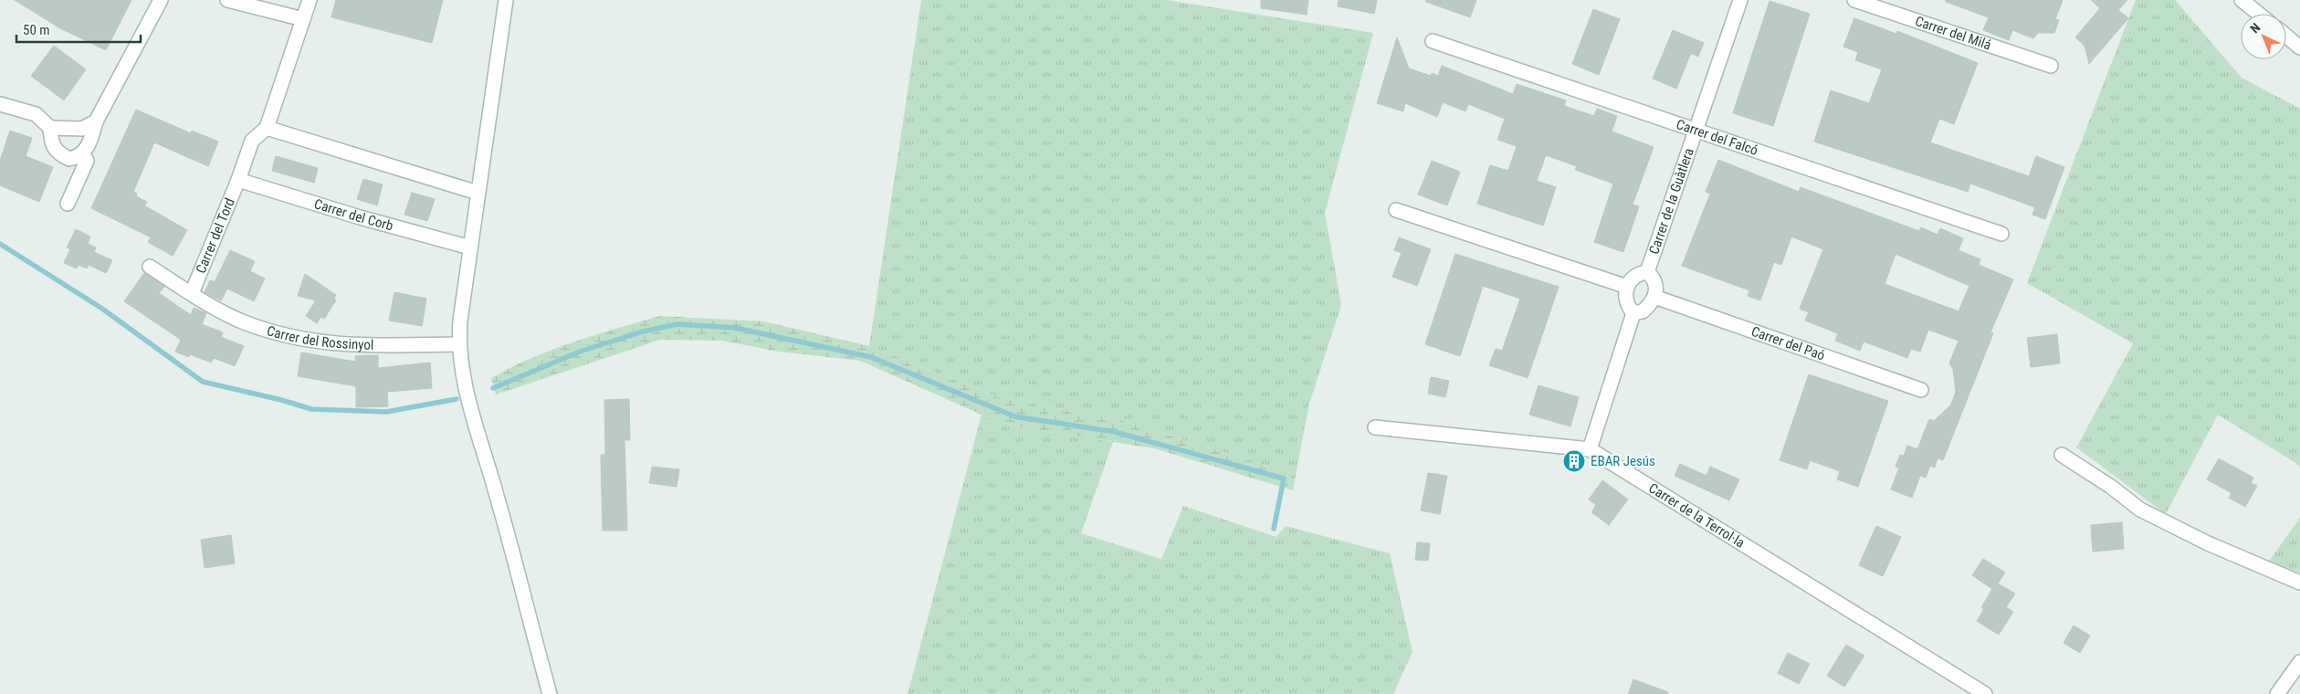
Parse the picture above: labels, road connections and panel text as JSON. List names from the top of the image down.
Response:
{
  "streets": {
    "street": [
      "Carrer del Milá",
      "Carrer del Falcó",
      "Carrer de la Guàtlera",
      "Carrer del Corb",
      "Carrer del Tord",
      "Carrer del Rossinyol",
      "Carrer del Paó",
      "Carrer de la Terrol·la"
    ]
  },
  "crossings": [
    ["Carrer del Falcó", "Carrer de la Guàtlera"],
    ["Carrer de la Guàtlera", "Carrer del Paó"],
    ["Carrer del Corb", "Carrer del Tord"],
    ["Carrer del Tord", "Carrer del Rossinyol"]
  ],
  "places": {
    "building": ["EBAR Jesús"]
  },
  "scale_bar": "50 m",
  "north": "top left"
}
